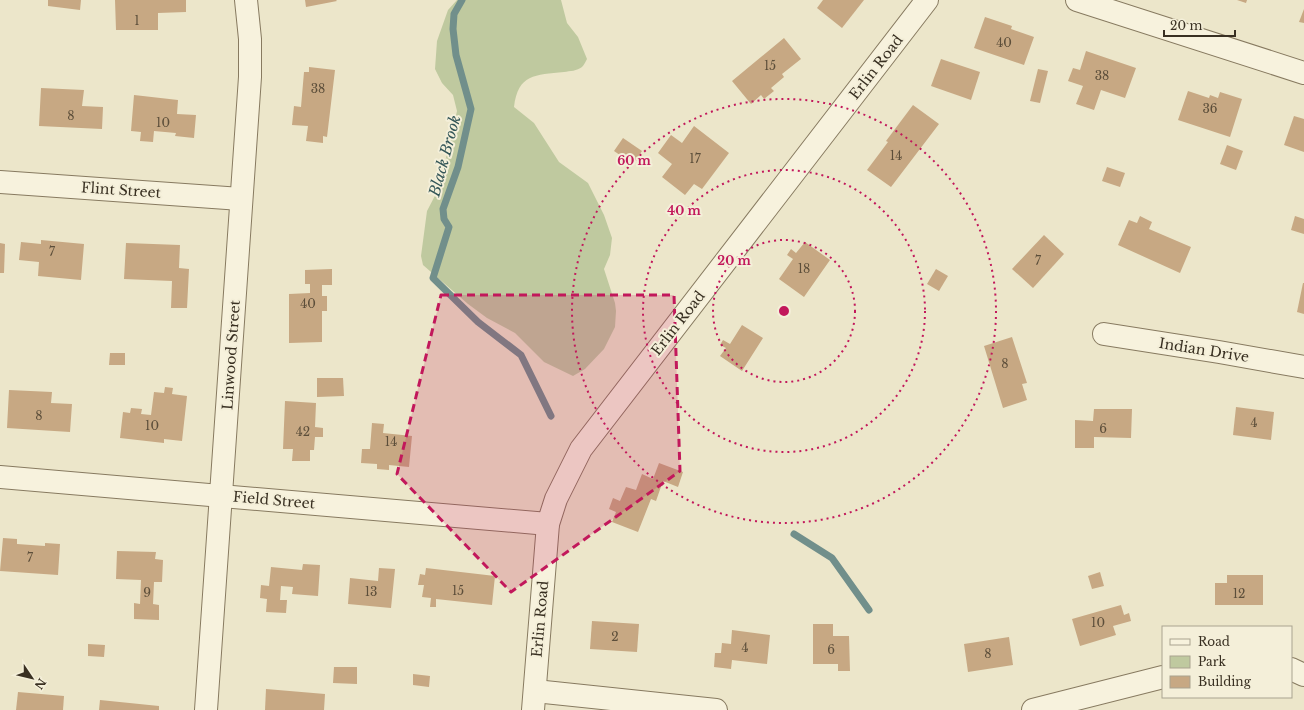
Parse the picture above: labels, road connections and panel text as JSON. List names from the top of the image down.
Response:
{
  "streets": {
    "street": [
      "Erlin Road",
      "Flint Street",
      "Indian Drive",
      "Linwood Street",
      "Field Street"
    ]
  },
  "crossings": [
    ["Erlin Road", "Field Street"],
    ["Flint Street", "Linwood Street"],
    ["Linwood Street", "Field Street"]
  ],
  "water": ["Black Brook"],
  "house_numbers": [
    "1",
    "40",
    "15",
    "38",
    "38",
    "36",
    "8",
    "10",
    "14",
    "17",
    "7",
    "7",
    "18",
    "40",
    "8",
    "8",
    "4",
    "10",
    "6",
    "42",
    "14",
    "7",
    "15",
    "13",
    "9",
    "12",
    "10",
    "2",
    "4",
    "6",
    "8"
  ],
  "legend": ["Road", "Park", "Building"],
  "scale_bar": "20 m",
  "north": "bottom right",
  "rings": ["60 m", "40 m", "20 m"]
}
